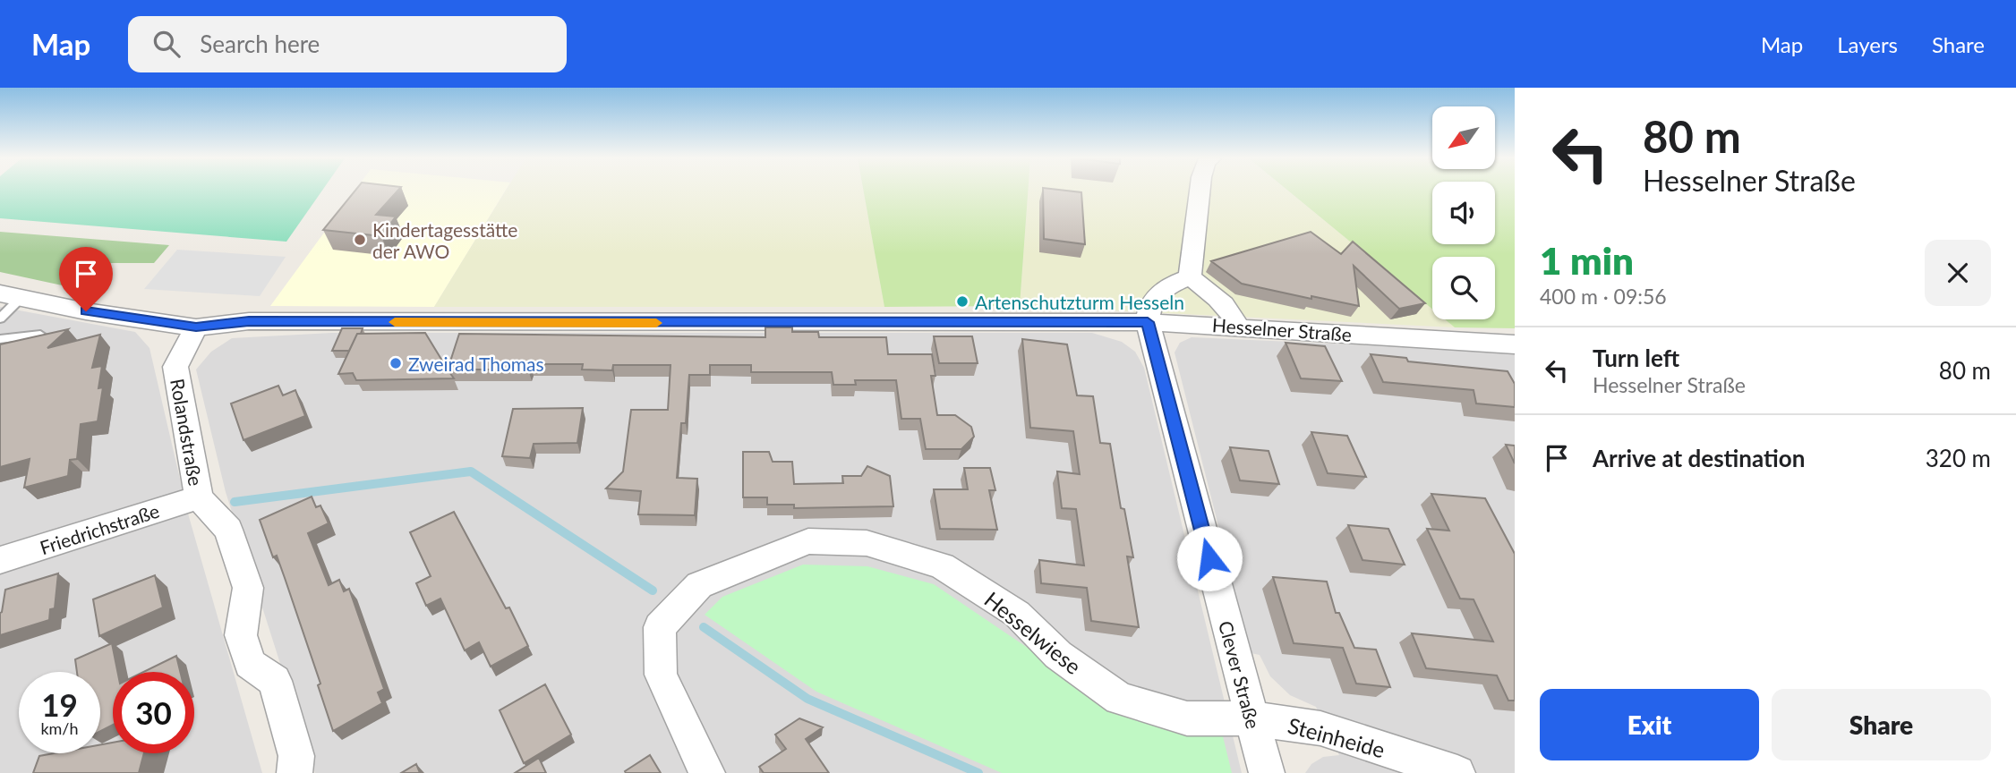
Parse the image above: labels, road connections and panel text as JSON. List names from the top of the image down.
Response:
{
  "streets": {
    "street": [
      "Hesselner Straße",
      "Rolandstraße",
      "Friedrichstraße",
      "Hesselwiese",
      "Clever Straße",
      "Steinheide"
    ]
  },
  "crossings": [
    ["Hesselner Straße", "Rolandstraße"],
    ["Hesselner Straße", "Clever Straße"],
    ["Rolandstraße", "Friedrichstraße"],
    ["Hesselwiese", "Clever Straße"],
    ["Hesselwiese", "Steinheide"],
    ["Clever Straße", "Steinheide"]
  ],
  "places": ["Kindertagesstätte der AWO", "Artenschutzturm Hesseln", "Zweirad Thomas"],
  "north": "bottom left",
  "page": {
    "header": "Map",
    "search": "Search here",
    "nav": ["Map", "Layers", "Share"],
    "turn": ["80 m", "Hesselner Straße"],
    "heading": ["1 min", "400 m · 09:56"],
    "list": [
      {
        "name": "Turn left",
        "note": "Hesselner Straße",
        "value": "80 m"
      },
      {
        "name": "Arrive at destination",
        "value": "320 m"
      }
    ],
    "speed": "19 km/h",
    "limit": "30",
    "buttons": ["Exit", "Share"]
  }
}
